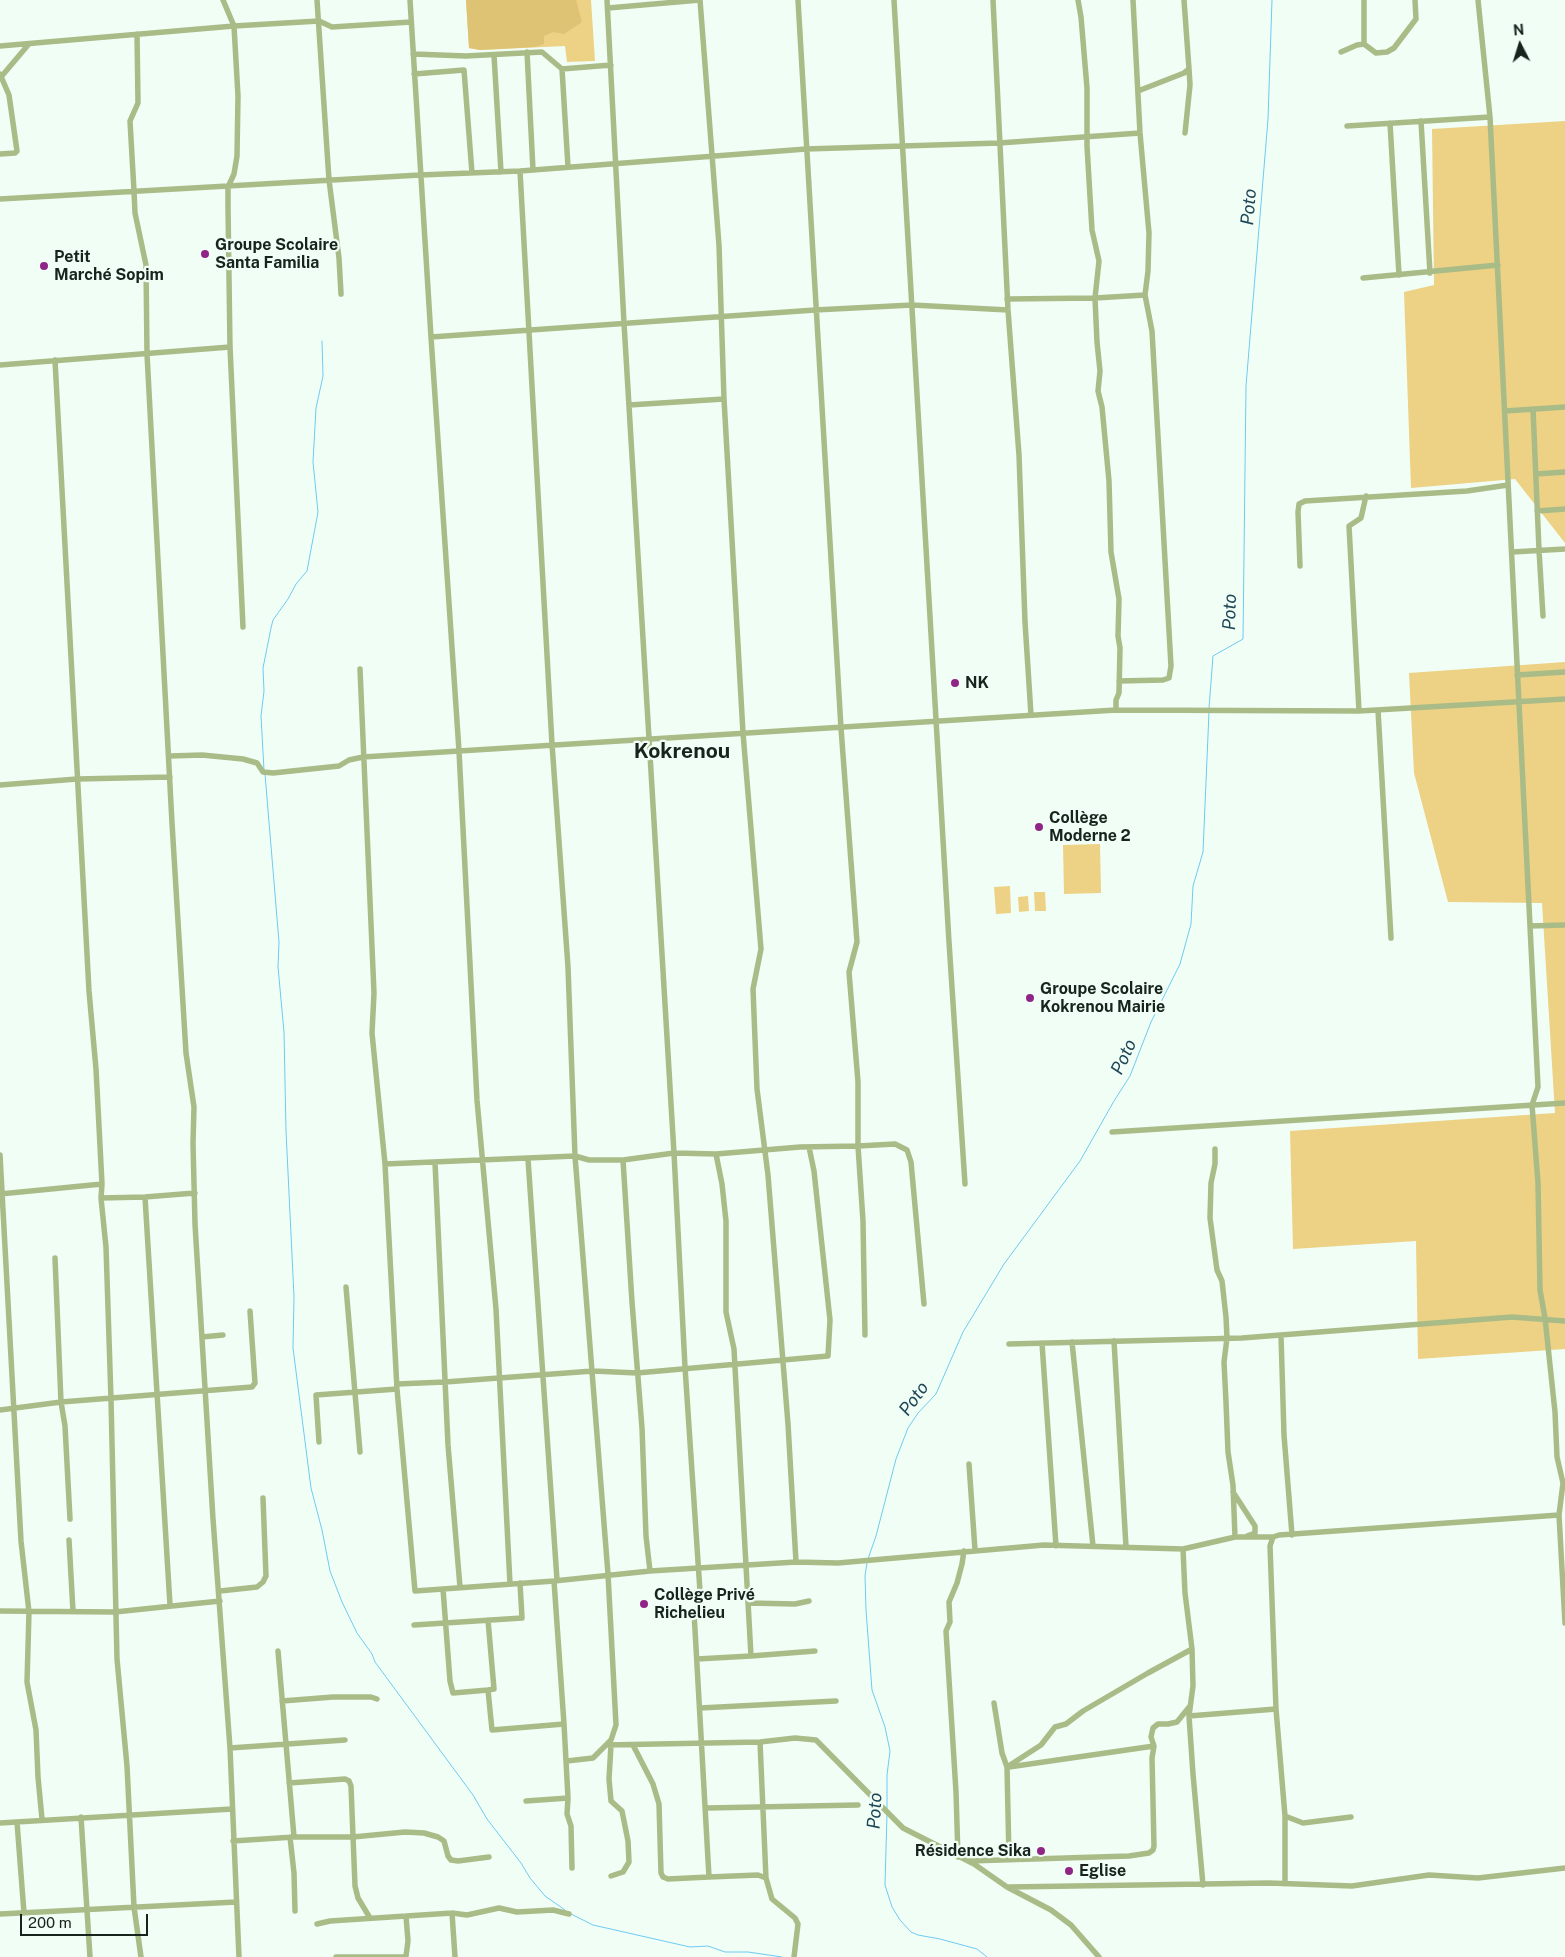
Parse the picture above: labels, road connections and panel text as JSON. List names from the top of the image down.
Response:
{
  "districts": ["Kokrenou"],
  "water": ["Poto"],
  "places": [
    "Groupe Scolaire Santa Familia",
    "Petit Marché Sopim",
    "NK",
    "Collège Moderne 2",
    "Groupe Scolaire Kokrenou Mairie",
    "Collège Privé Richelieu",
    "Résidence Sika",
    "Eglise"
  ],
  "scale_bar": "200 m",
  "north": "top"
}
